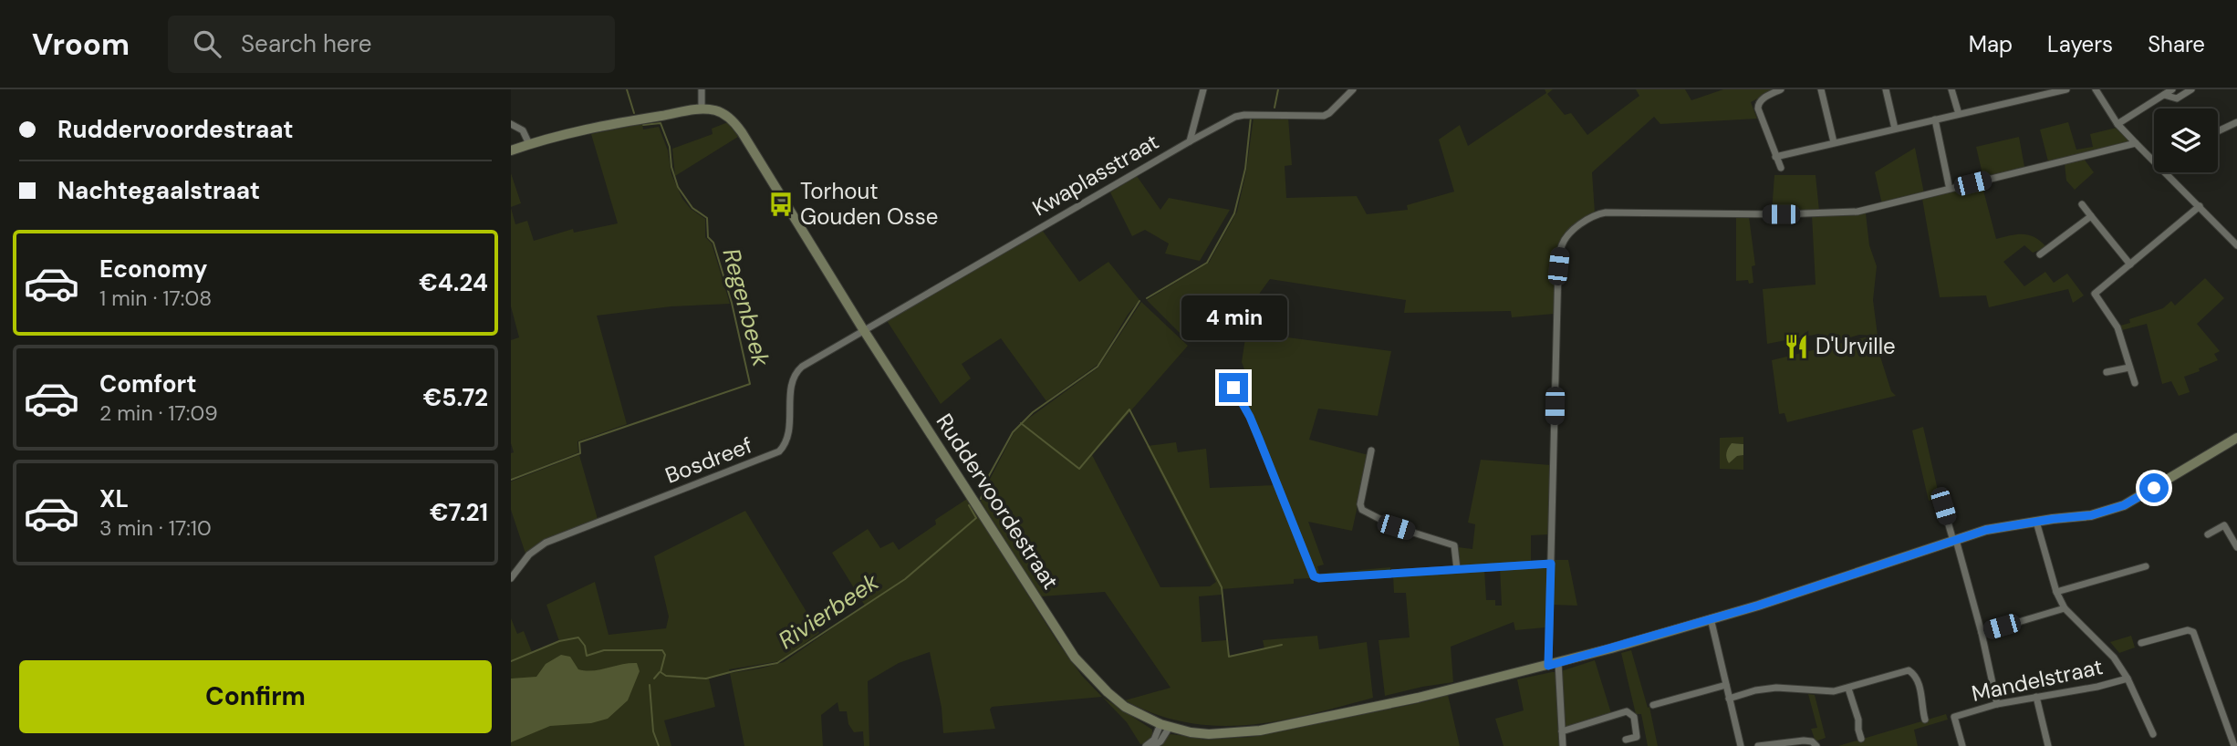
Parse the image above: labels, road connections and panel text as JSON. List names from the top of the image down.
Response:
{
  "streets": {
    "street": [
      "Kwaplasstraat",
      "Bosdreef",
      "Ruddervoordestraat",
      "Mandelstraat"
    ]
  },
  "crossings": [
    ["Kwaplasstraat", "Bosdreef"],
    ["Kwaplasstraat", "Ruddervoordestraat"],
    ["Bosdreef", "Ruddervoordestraat"]
  ],
  "water": ["Regenbeek", "Rivierbeek"],
  "places": {
    "bus stop": ["Torhout Gouden Osse"],
    "restaurant": ["D'Urville"]
  },
  "page": {
    "header": "Vroom",
    "search": "Search here",
    "nav": ["Map", "Layers", "Share"],
    "banner": ["Ruddervoordestraat", "Nachtegaalstraat"],
    "list": [
      {
        "name": "Economy",
        "note": "1 min · 17:08",
        "value": "€4.24"
      },
      {
        "name": "Comfort",
        "note": "2 min · 17:09",
        "value": "€5.72"
      },
      {
        "name": "XL",
        "note": "3 min · 17:10",
        "value": "€7.21"
      }
    ],
    "bubble": "4 min",
    "buttons": "Confirm"
  }
}
